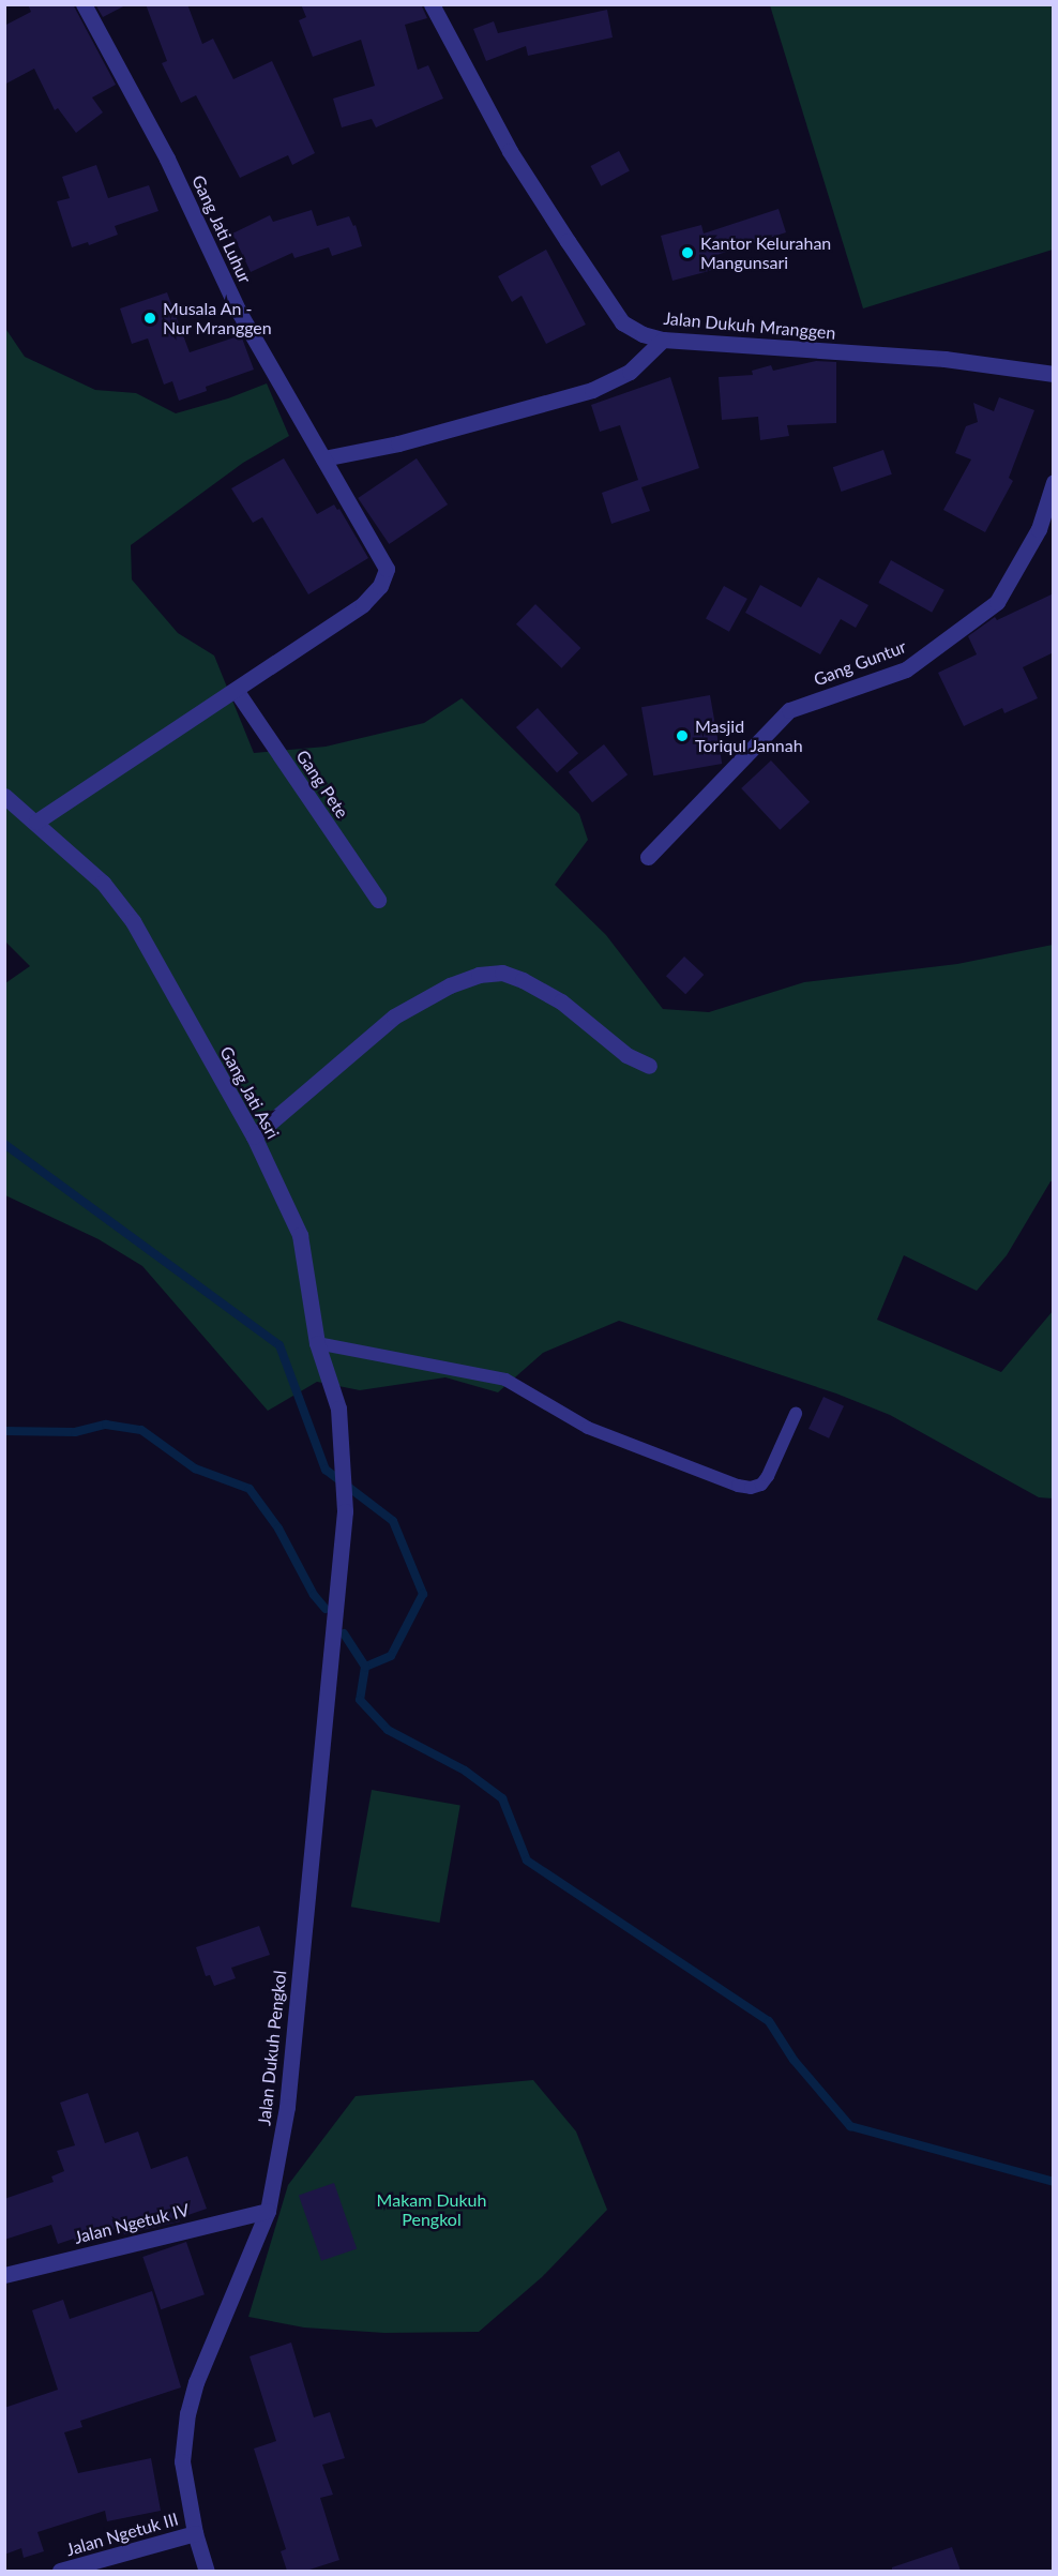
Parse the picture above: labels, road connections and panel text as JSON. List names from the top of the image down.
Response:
{
  "streets": {
    "street": [
      "Gang Jati Luhur",
      "Jalan Dukuh Mranggen",
      "Gang Guntur",
      "Gang Pete",
      "Gang Jati Asri",
      "Jalan Dukuh Pengkol",
      "Jalan Ngetuk IV",
      "Jalan Ngetuk III"
    ]
  },
  "crossings": [
    ["Gang Jati Luhur", "Gang Pete"],
    ["Gang Jati Asri", "Jalan Dukuh Pengkol"],
    ["Jalan Dukuh Pengkol", "Jalan Ngetuk IV"],
    ["Jalan Dukuh Pengkol", "Jalan Ngetuk III"]
  ],
  "parks": ["Makam Dukuh Pengkol"],
  "places": ["Kantor Kelurahan Mangunsari", "Musala An - Nur Mranggen", "Masjid Toriqul Jannah"]
}
